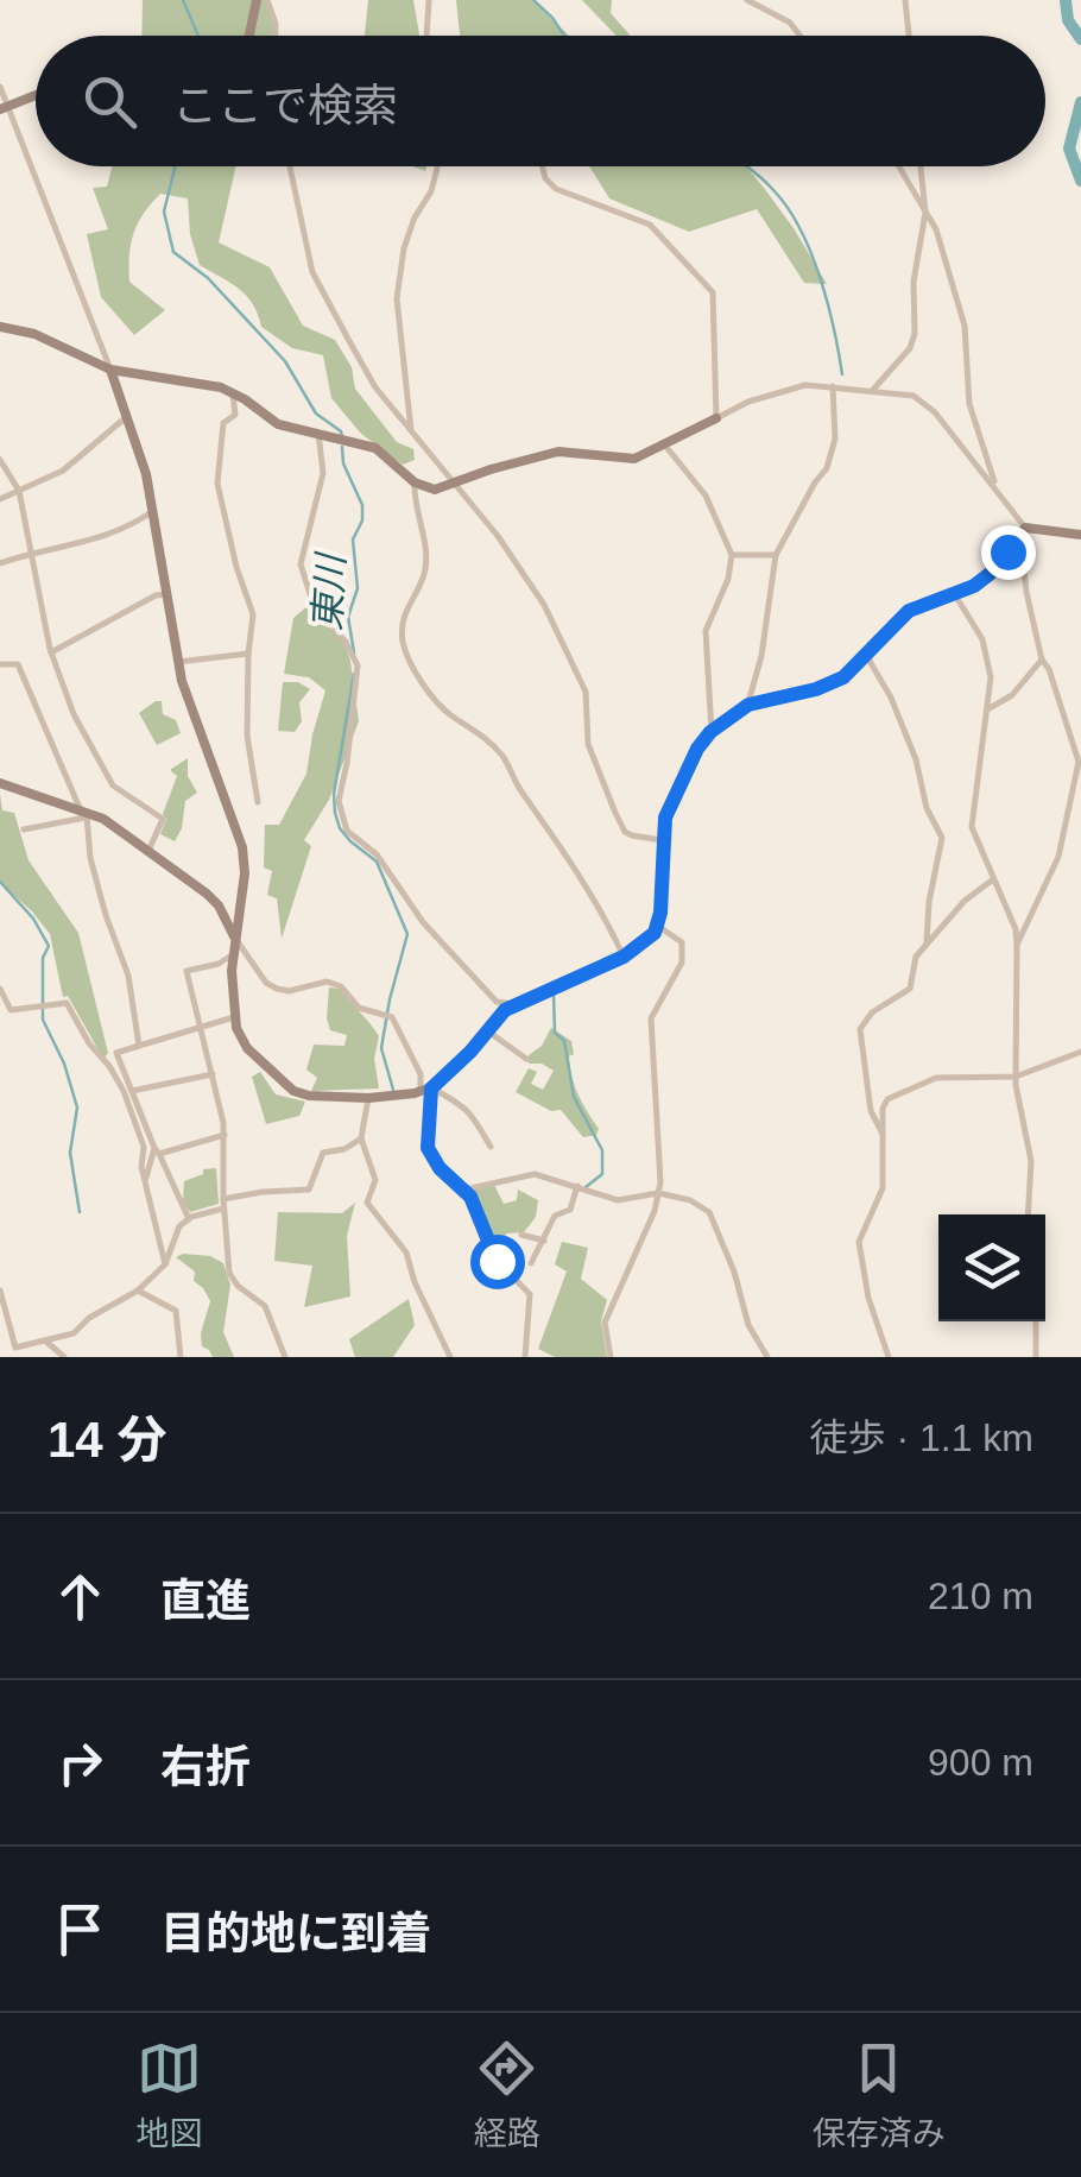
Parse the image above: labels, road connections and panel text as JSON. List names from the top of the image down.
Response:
{
  "water": ["東川"],
  "page": {
    "search": "ここで検索",
    "heading": ["14 分", "徒歩 · 1.1 km"],
    "list": [
      ["直進", "210 m"],
      ["右折", "900 m"],
      "目的地に到着"
    ],
    "nav": ["地図", "経路", "保存済み"]
  }
}
